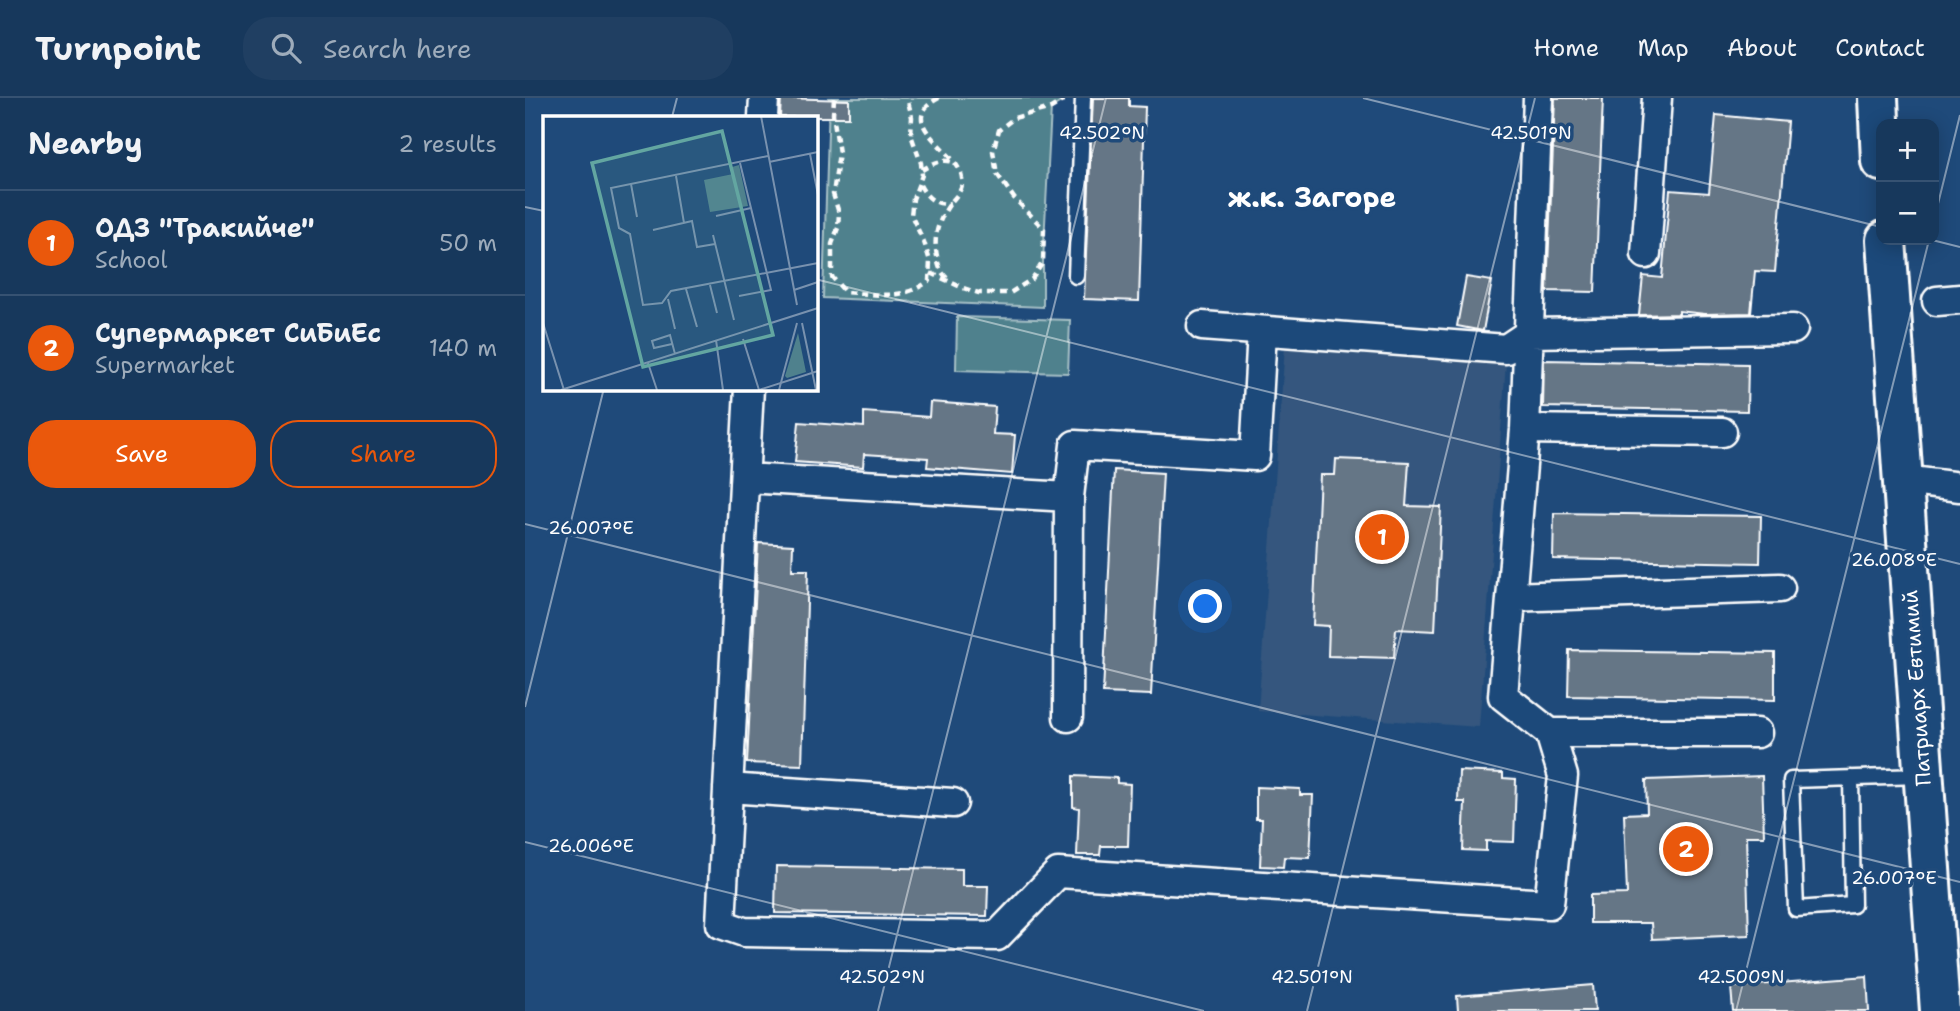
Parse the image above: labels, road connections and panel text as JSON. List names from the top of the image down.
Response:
{
  "streets": {
    "main road": ["Патриарх Евтимий"]
  },
  "districts": ["ж.к. Загорe"],
  "page": {
    "header": "Turnpoint",
    "search": "Search here",
    "nav": [
      "Home",
      "Map",
      "About",
      "Contact"
    ],
    "heading": ["Nearby", "2 results"],
    "map_buttons": ["+", "−"],
    "list": [
      {
        "mark": "1",
        "name": "ОДЗ \"Тракийче\"",
        "note": "School",
        "value": "50 m"
      },
      {
        "mark": "2",
        "name": "Супермаркет СиБиЕс",
        "note": "Supermarket",
        "value": "140 m"
      }
    ],
    "buttons": ["Save", "Share"],
    "pins": ["1", "2"]
  },
  "coordinates": [
    "42.502°N",
    "42.501°N",
    "26.007°E",
    "26.008°E",
    "26.006°E",
    "42.500°N"
  ]
}
